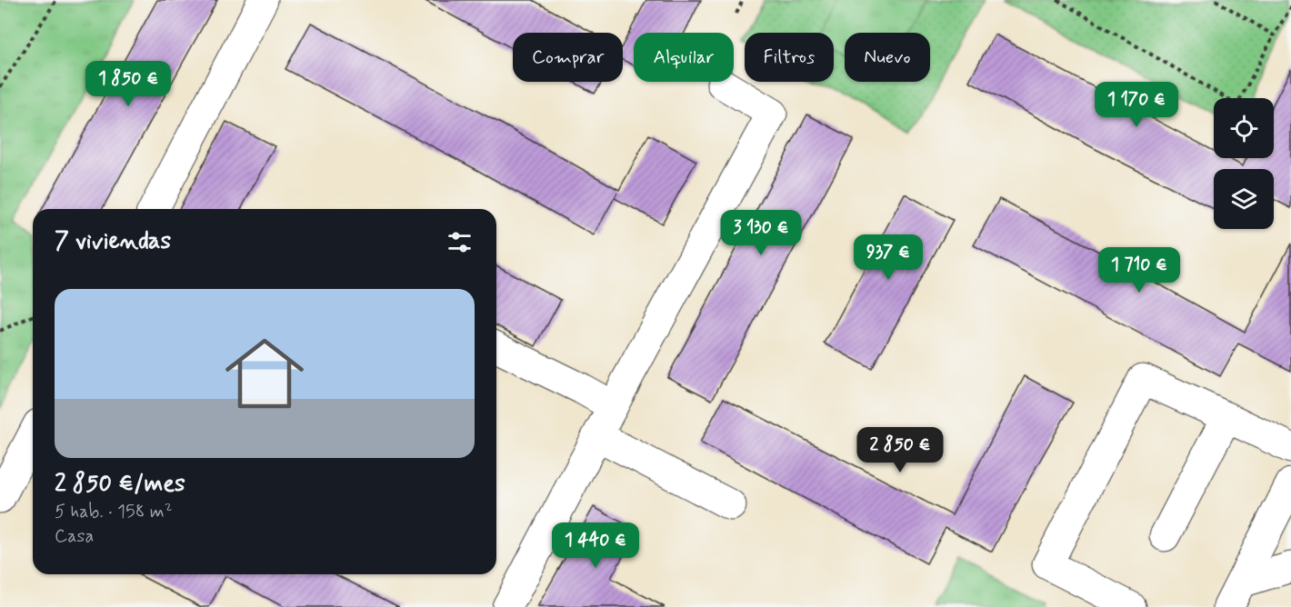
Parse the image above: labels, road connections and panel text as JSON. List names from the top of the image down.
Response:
{
  "page": {
    "chip": [
      "Comprar",
      "Alquilar",
      "Filtros",
      "Nuevo"
    ],
    "price": [
      "1 850 €",
      "1 170 €",
      "3 130 €",
      "937 €",
      "1 710 €",
      "2 850 €",
      "1 440 €"
    ],
    "heading": "7 viviendas",
    "list": [
      {
        "name": "2 850 €/mes",
        "note": "5 hab. · 158 m² · Casa"
      }
    ]
  }
}
